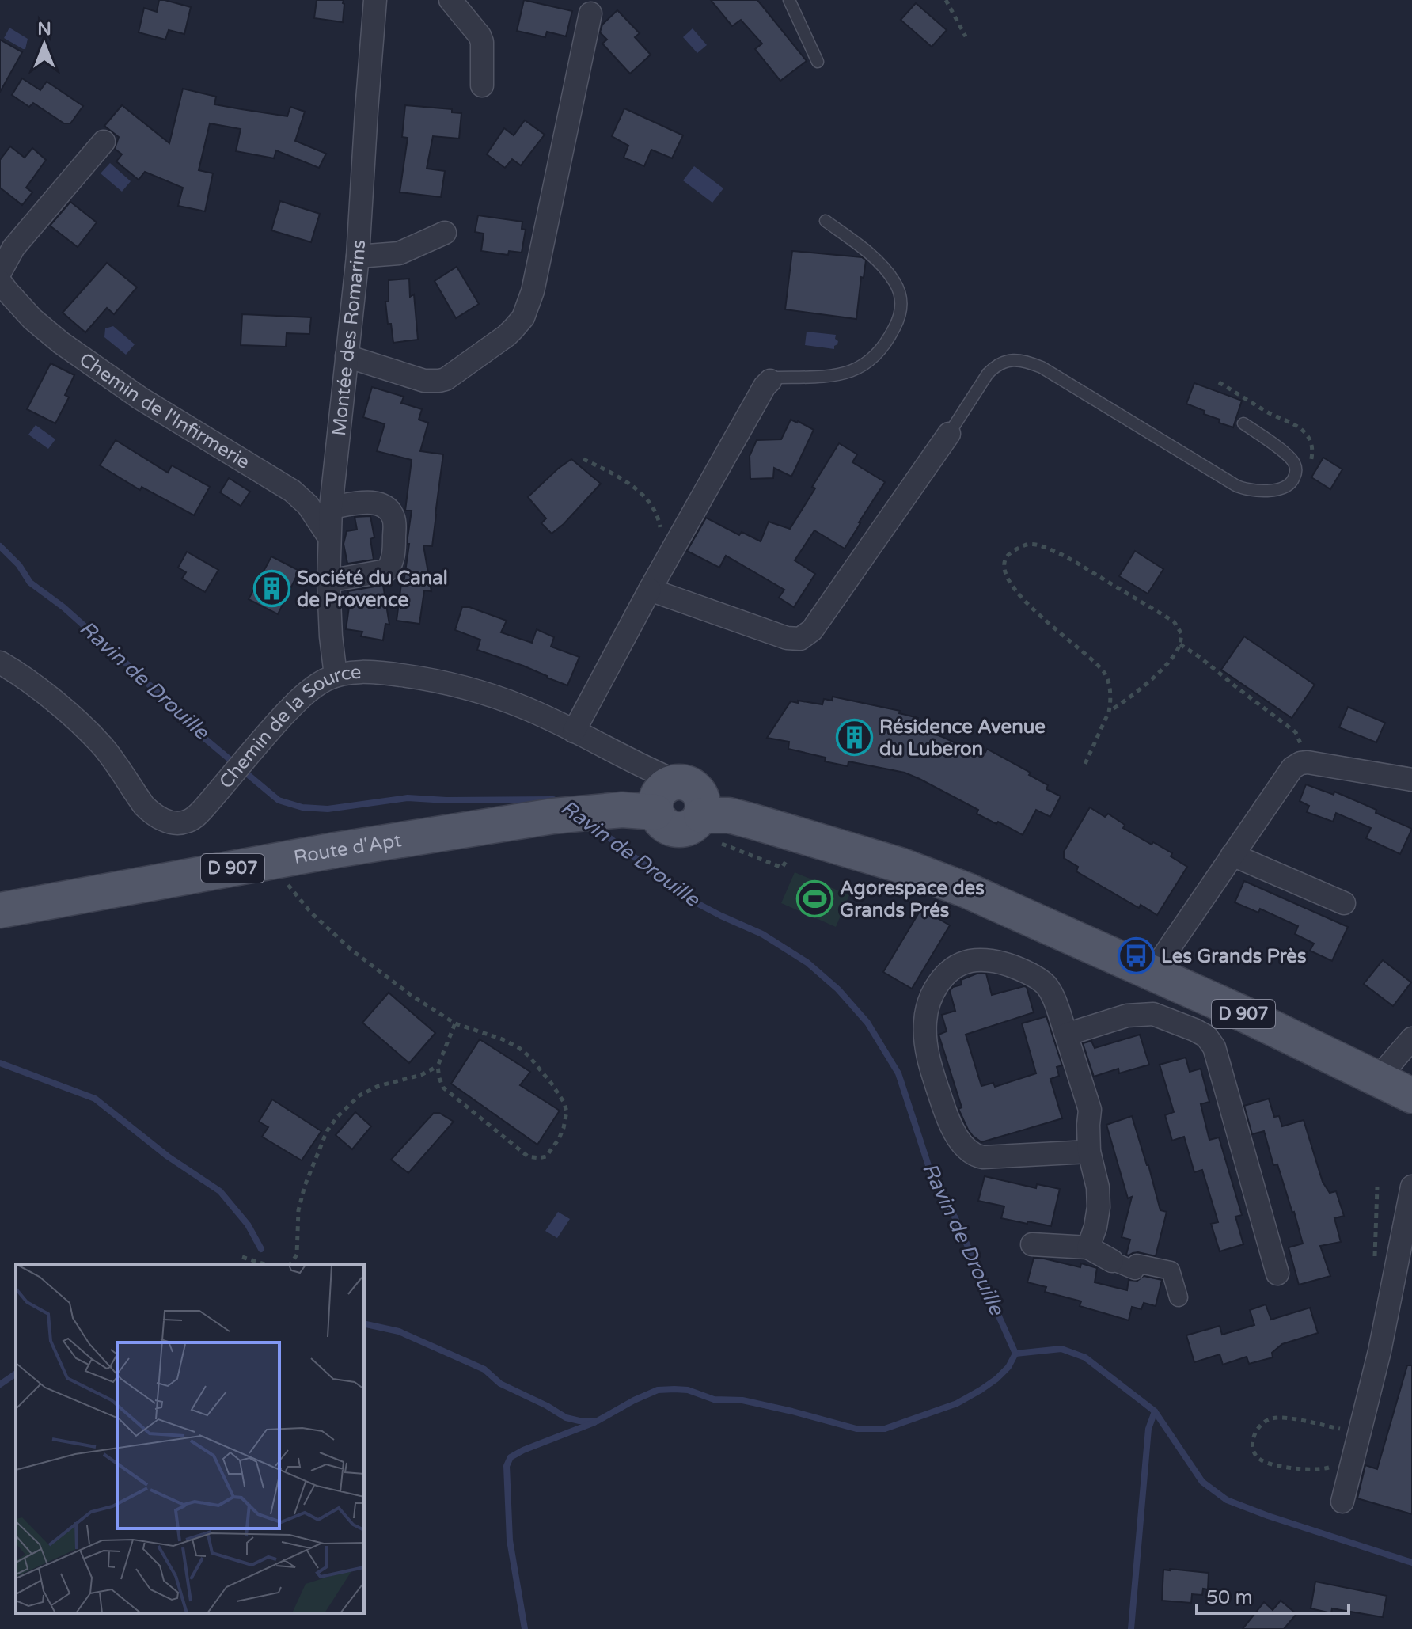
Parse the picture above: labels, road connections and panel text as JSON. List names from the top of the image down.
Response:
{
  "streets": {
    "main road": ["Route d'Apt", "D 907"],
    "street": ["Montée des Romarins", "Chemin de l'Infirmerie", "Chemin de la Source"]
  },
  "crossings": [
    ["Montée des Romarins", "Chemin de l'Infirmerie"],
    ["Montée des Romarins", "Chemin de la Source"],
    ["Chemin de la Source", "Route d'Apt"],
    ["Chemin de la Source", "D 907"],
    ["Route d'Apt", "D 907"]
  ],
  "water": ["Ravin de Drouille"],
  "places": {
    "building": ["Société du Canal de Provence", "Résidence Avenue du Luberon"],
    "sports": ["Agorespace des Grands Prés"],
    "bus stop": ["Les Grands Près"]
  },
  "scale_bar": "50 m",
  "north": "top"
}
